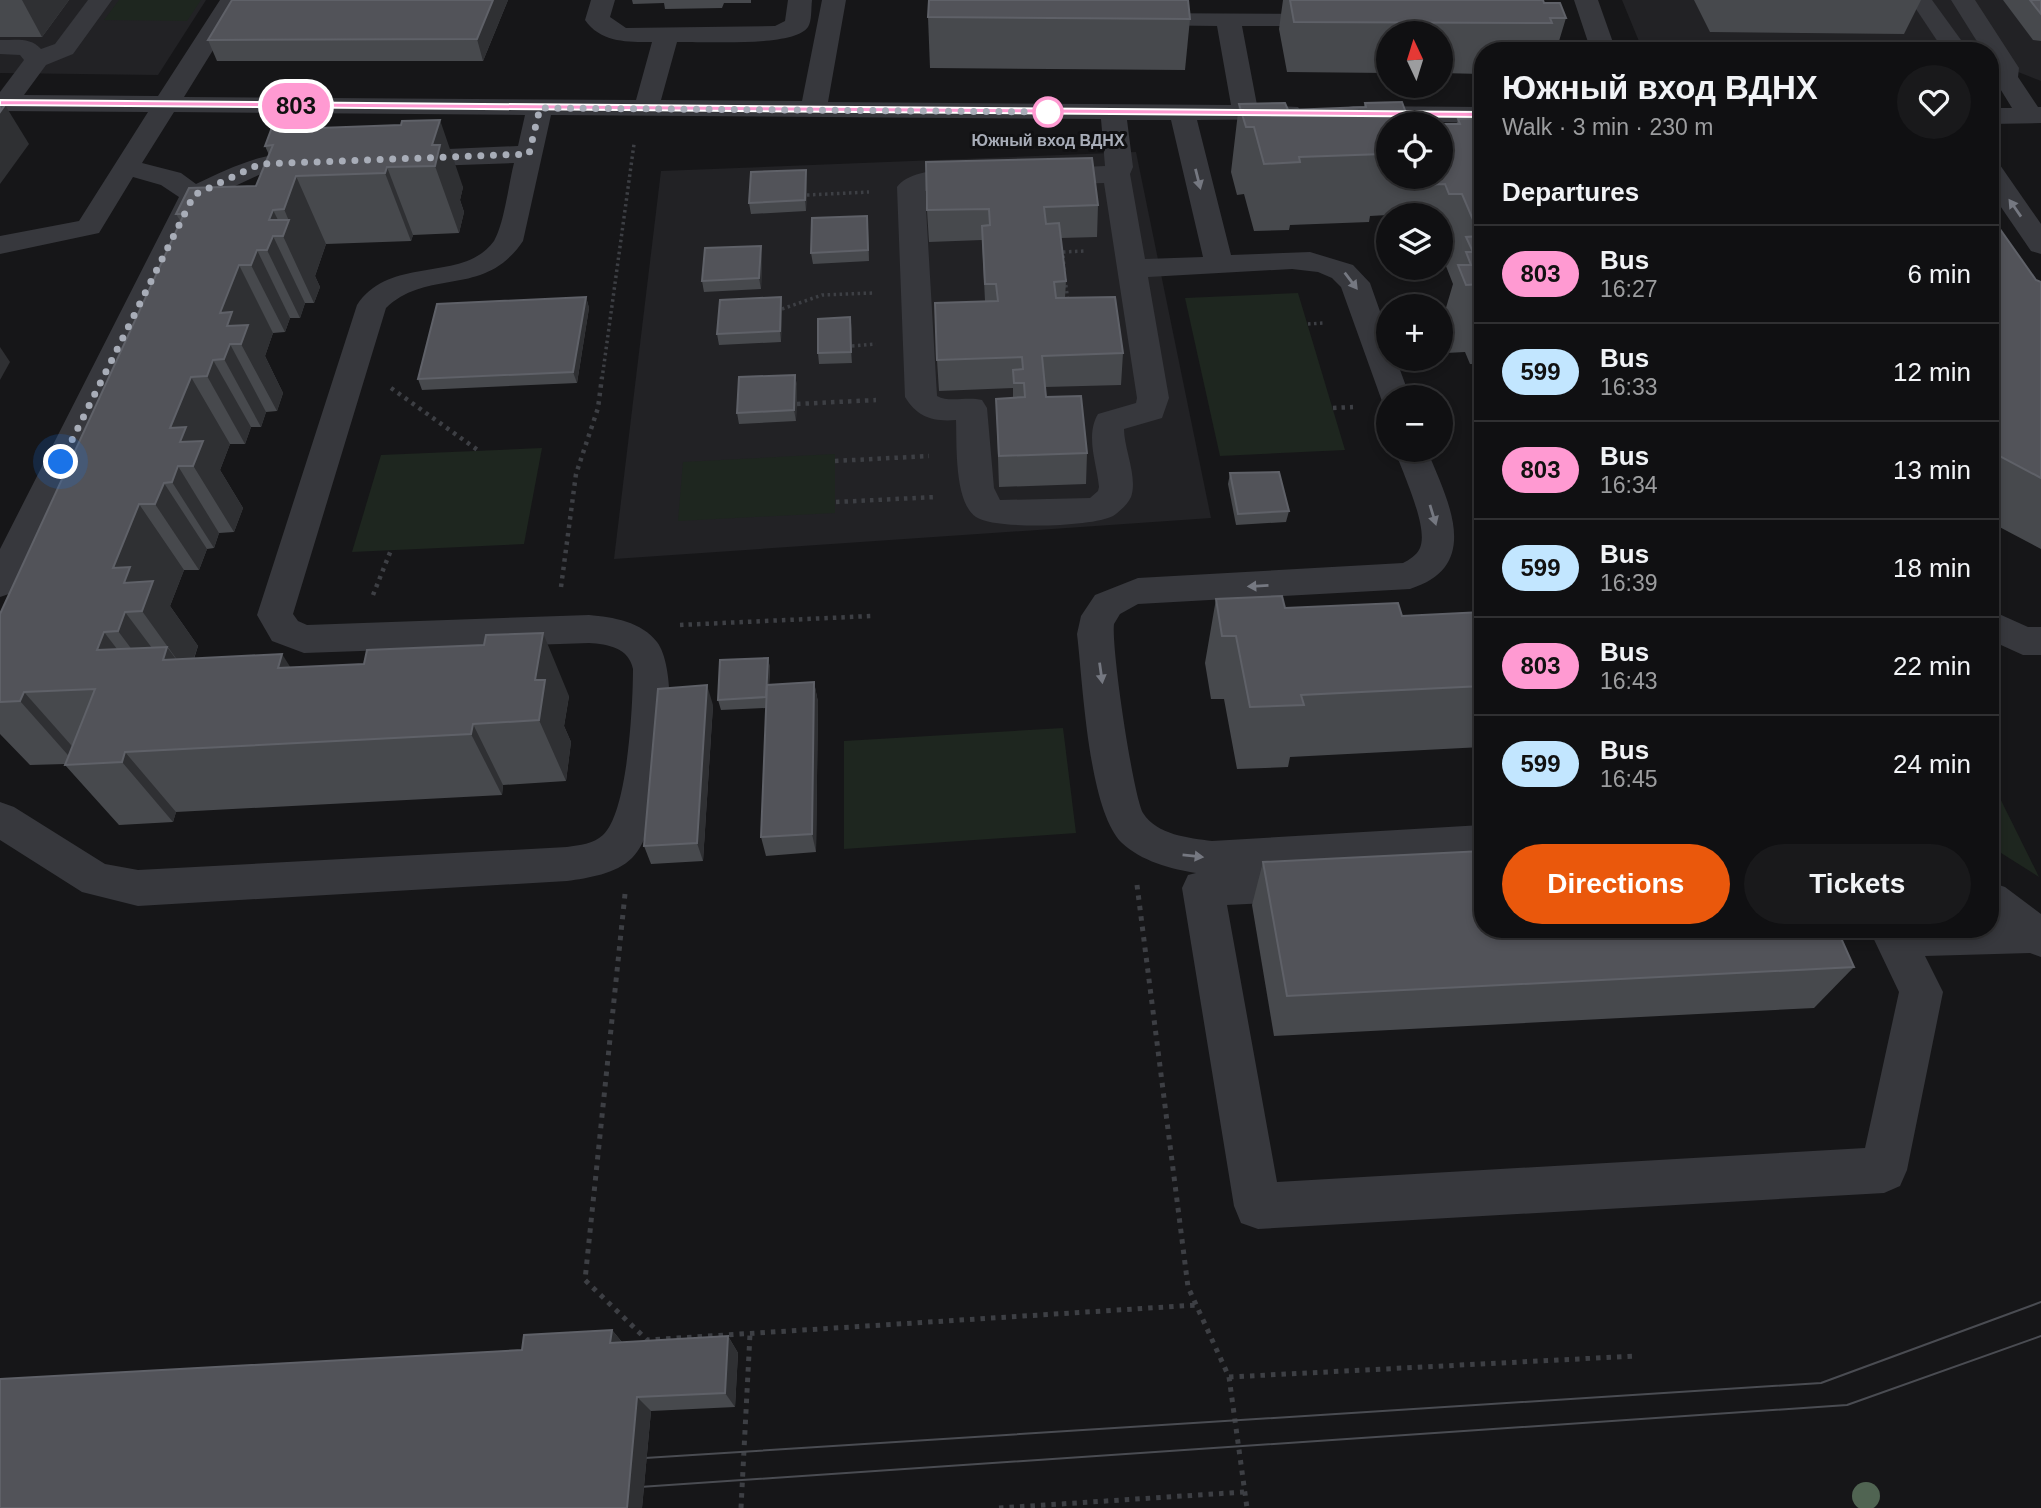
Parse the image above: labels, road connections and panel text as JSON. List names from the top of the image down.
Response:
{
  "places": ["Южный вход ВДНХ"],
  "lines": ["bus line 803"],
  "north": "top",
  "page": {
    "on_map": "803",
    "map_buttons": ["+", "−"],
    "heading": [
      ["Южный вход ВДНХ", "Walk · 3 min · 230 m"],
      "Departures"
    ],
    "list": [
      {
        "mark": "803",
        "name": "Bus",
        "note": "16:27",
        "value": "6 min"
      },
      {
        "mark": "599",
        "name": "Bus",
        "note": "16:33",
        "value": "12 min"
      },
      {
        "mark": "803",
        "name": "Bus",
        "note": "16:34",
        "value": "13 min"
      },
      {
        "mark": "599",
        "name": "Bus",
        "note": "16:39",
        "value": "18 min"
      },
      {
        "mark": "803",
        "name": "Bus",
        "note": "16:43",
        "value": "22 min"
      },
      {
        "mark": "599",
        "name": "Bus",
        "note": "16:45",
        "value": "24 min"
      }
    ],
    "buttons": ["Directions", "Tickets"]
  }
}
